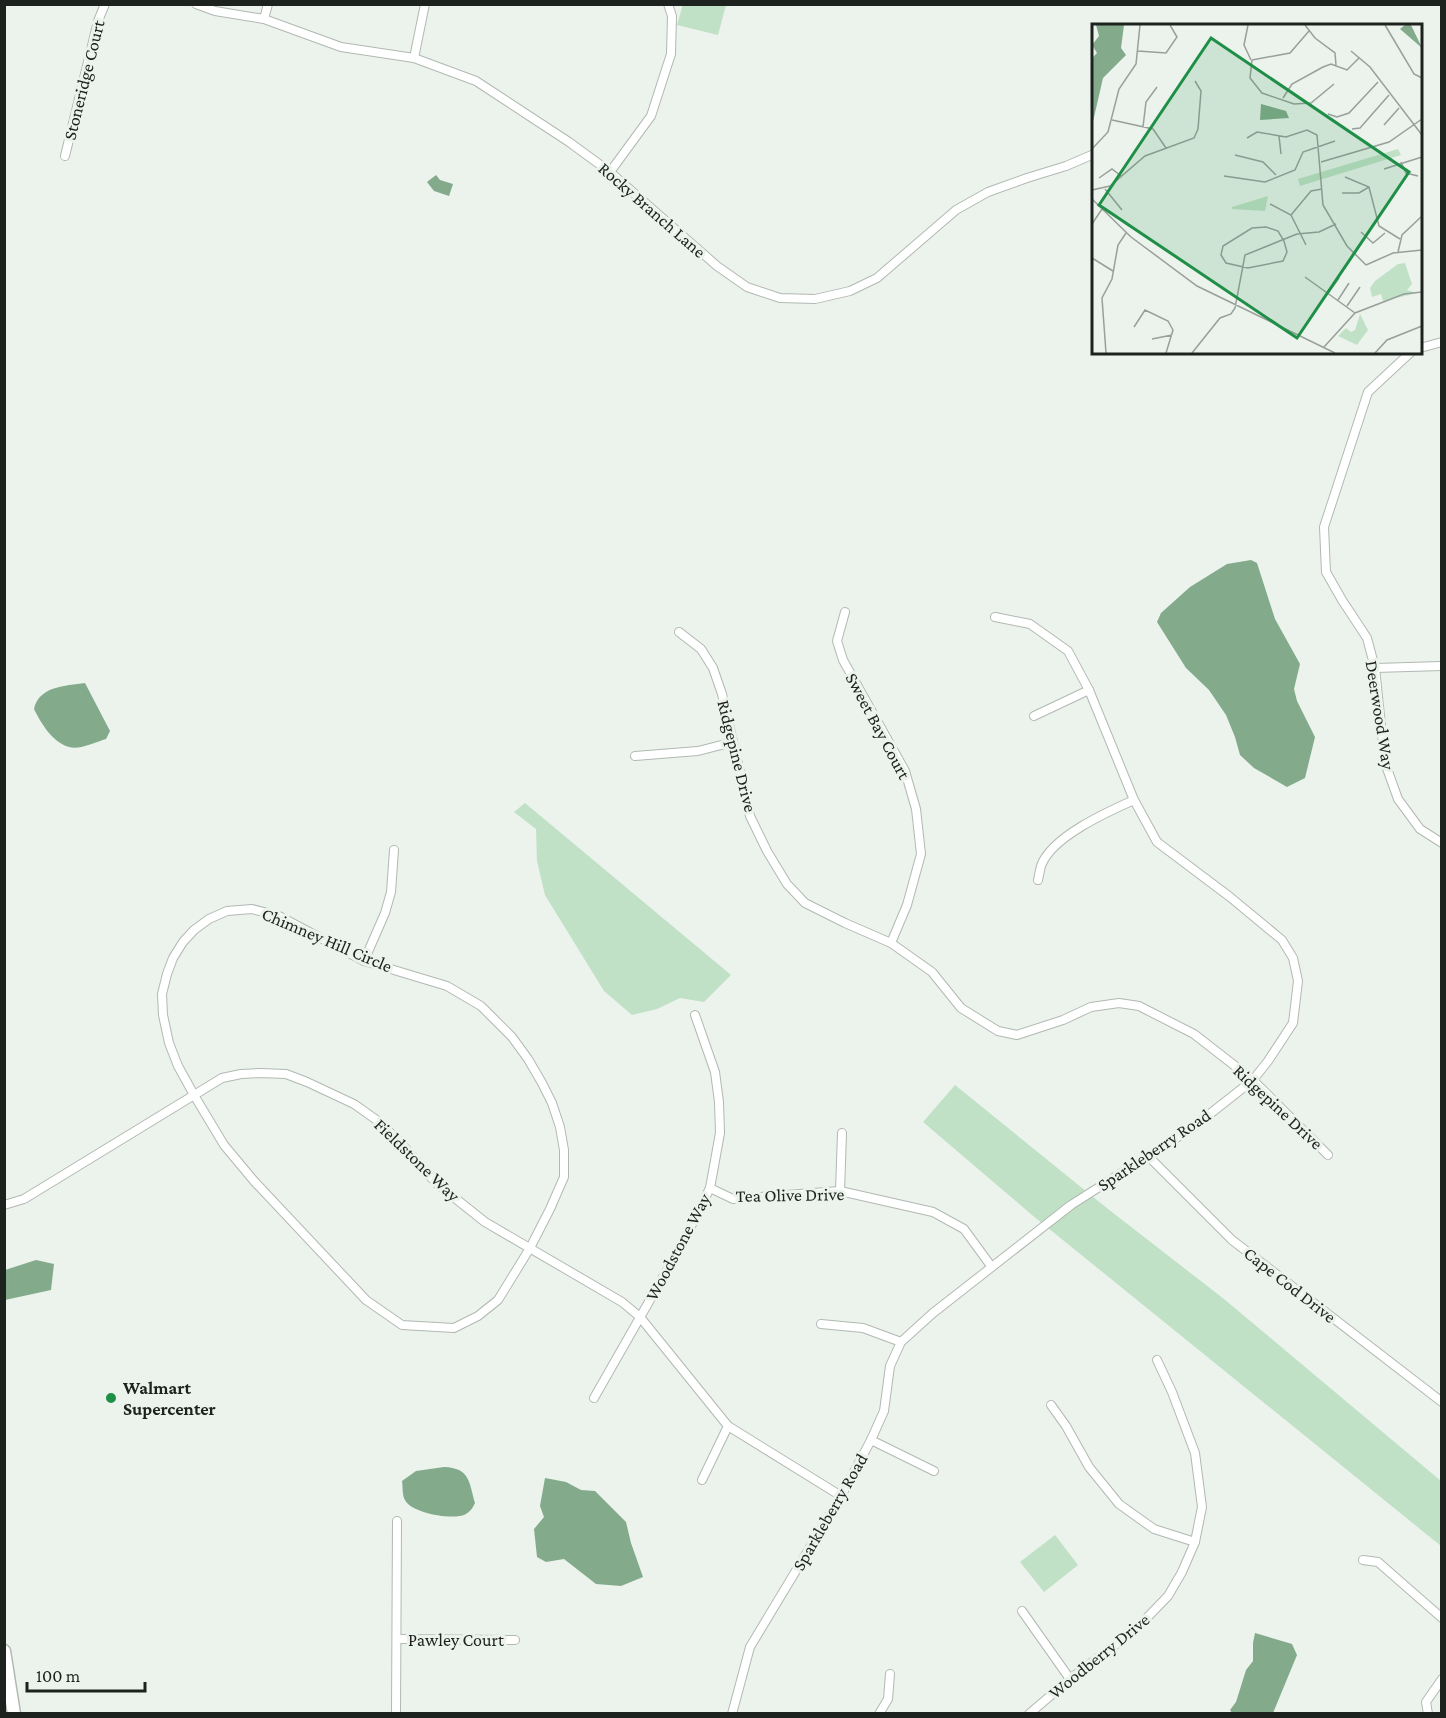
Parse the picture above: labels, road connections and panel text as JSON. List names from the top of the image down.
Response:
{
  "streets": {
    "street": [
      "Stoneridge Court",
      "Rocky Branch Lane",
      "Deerwood Way",
      "Sweet Bay Court",
      "Ridgepine Drive",
      "Chimney Hill Circle",
      "Sparkleberry Road",
      "Fieldstone Way",
      "Tea Olive Drive",
      "Woodstone Way",
      "Cape Cod Drive",
      "Pawley Court",
      "Woodberry Drive"
    ]
  },
  "crossings": [
    ["Sweet Bay Court", "Ridgepine Drive"],
    ["Ridgepine Drive", "Sparkleberry Road"],
    ["Chimney Hill Circle", "Fieldstone Way"],
    ["Sparkleberry Road", "Fieldstone Way"],
    ["Sparkleberry Road", "Tea Olive Drive"],
    ["Sparkleberry Road", "Cape Cod Drive"],
    ["Fieldstone Way", "Woodstone Way"],
    ["Tea Olive Drive", "Woodstone Way"]
  ],
  "places": ["Walmart Supercenter"],
  "scale_bar": "100 m"
}
